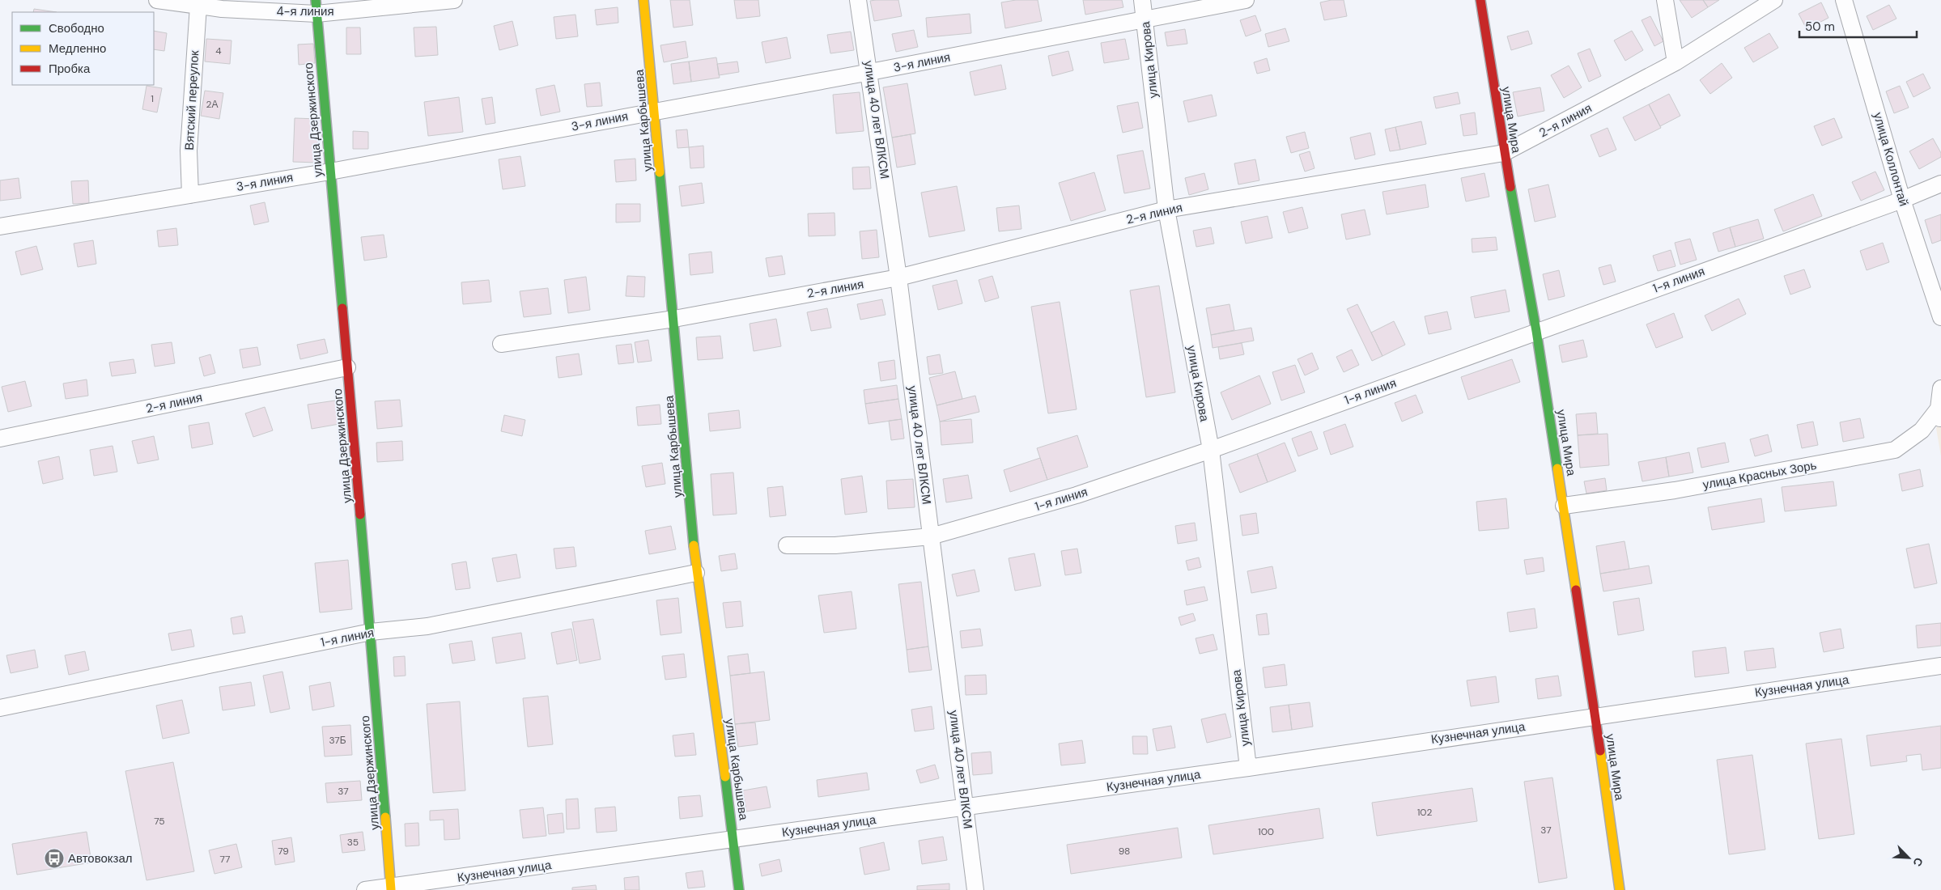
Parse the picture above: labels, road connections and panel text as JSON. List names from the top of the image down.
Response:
{
  "streets": {
    "street": [
      "4-я линия",
      "улица Кирова",
      "3-я линия",
      "Вятский переулок",
      "улица Дзержинского",
      "улица 40 лет ВЛКСМ",
      "улица Мира",
      "улица Карбышева",
      "2-я линия",
      "улица Коллонтай",
      "1-я линия",
      "улица Красных Зорь",
      "Кузнечная улица"
    ]
  },
  "crossings": [
    ["4-я линия", "Вятский переулок"],
    ["4-я линия", "улица Дзержинского"],
    ["улица Кирова", "3-я линия"],
    ["улица Кирова", "2-я линия"],
    ["улица Кирова", "1-я линия"],
    ["улица Кирова", "Кузнечная улица"],
    ["3-я линия", "Вятский переулок"],
    ["3-я линия", "улица Дзержинского"],
    ["3-я линия", "улица 40 лет ВЛКСМ"],
    ["3-я линия", "улица Карбышева"],
    ["улица Дзержинского", "2-я линия"],
    ["улица Дзержинского", "1-я линия"],
    ["улица Дзержинского", "Кузнечная улица"],
    ["улица 40 лет ВЛКСМ", "2-я линия"],
    ["улица 40 лет ВЛКСМ", "1-я линия"],
    ["улица 40 лет ВЛКСМ", "Кузнечная улица"],
    ["улица Мира", "2-я линия"],
    ["улица Мира", "1-я линия"],
    ["улица Мира", "улица Красных Зорь"],
    ["улица Мира", "Кузнечная улица"],
    ["улица Карбышева", "2-я линия"],
    ["улица Карбышева", "1-я линия"],
    ["улица Карбышева", "Кузнечная улица"],
    ["улица Коллонтай", "1-я линия"]
  ],
  "places": {
    "bus stop": ["Автовокзал"]
  },
  "house_numbers": [
    "4",
    "1",
    "2А",
    "37Б",
    "37",
    "102",
    "75",
    "37",
    "100",
    "35",
    "79",
    "98",
    "77"
  ],
  "legend": ["Свободно", "Медленно", "Пробка"],
  "scale_bar": "50 m",
  "north": "bottom right"
}
